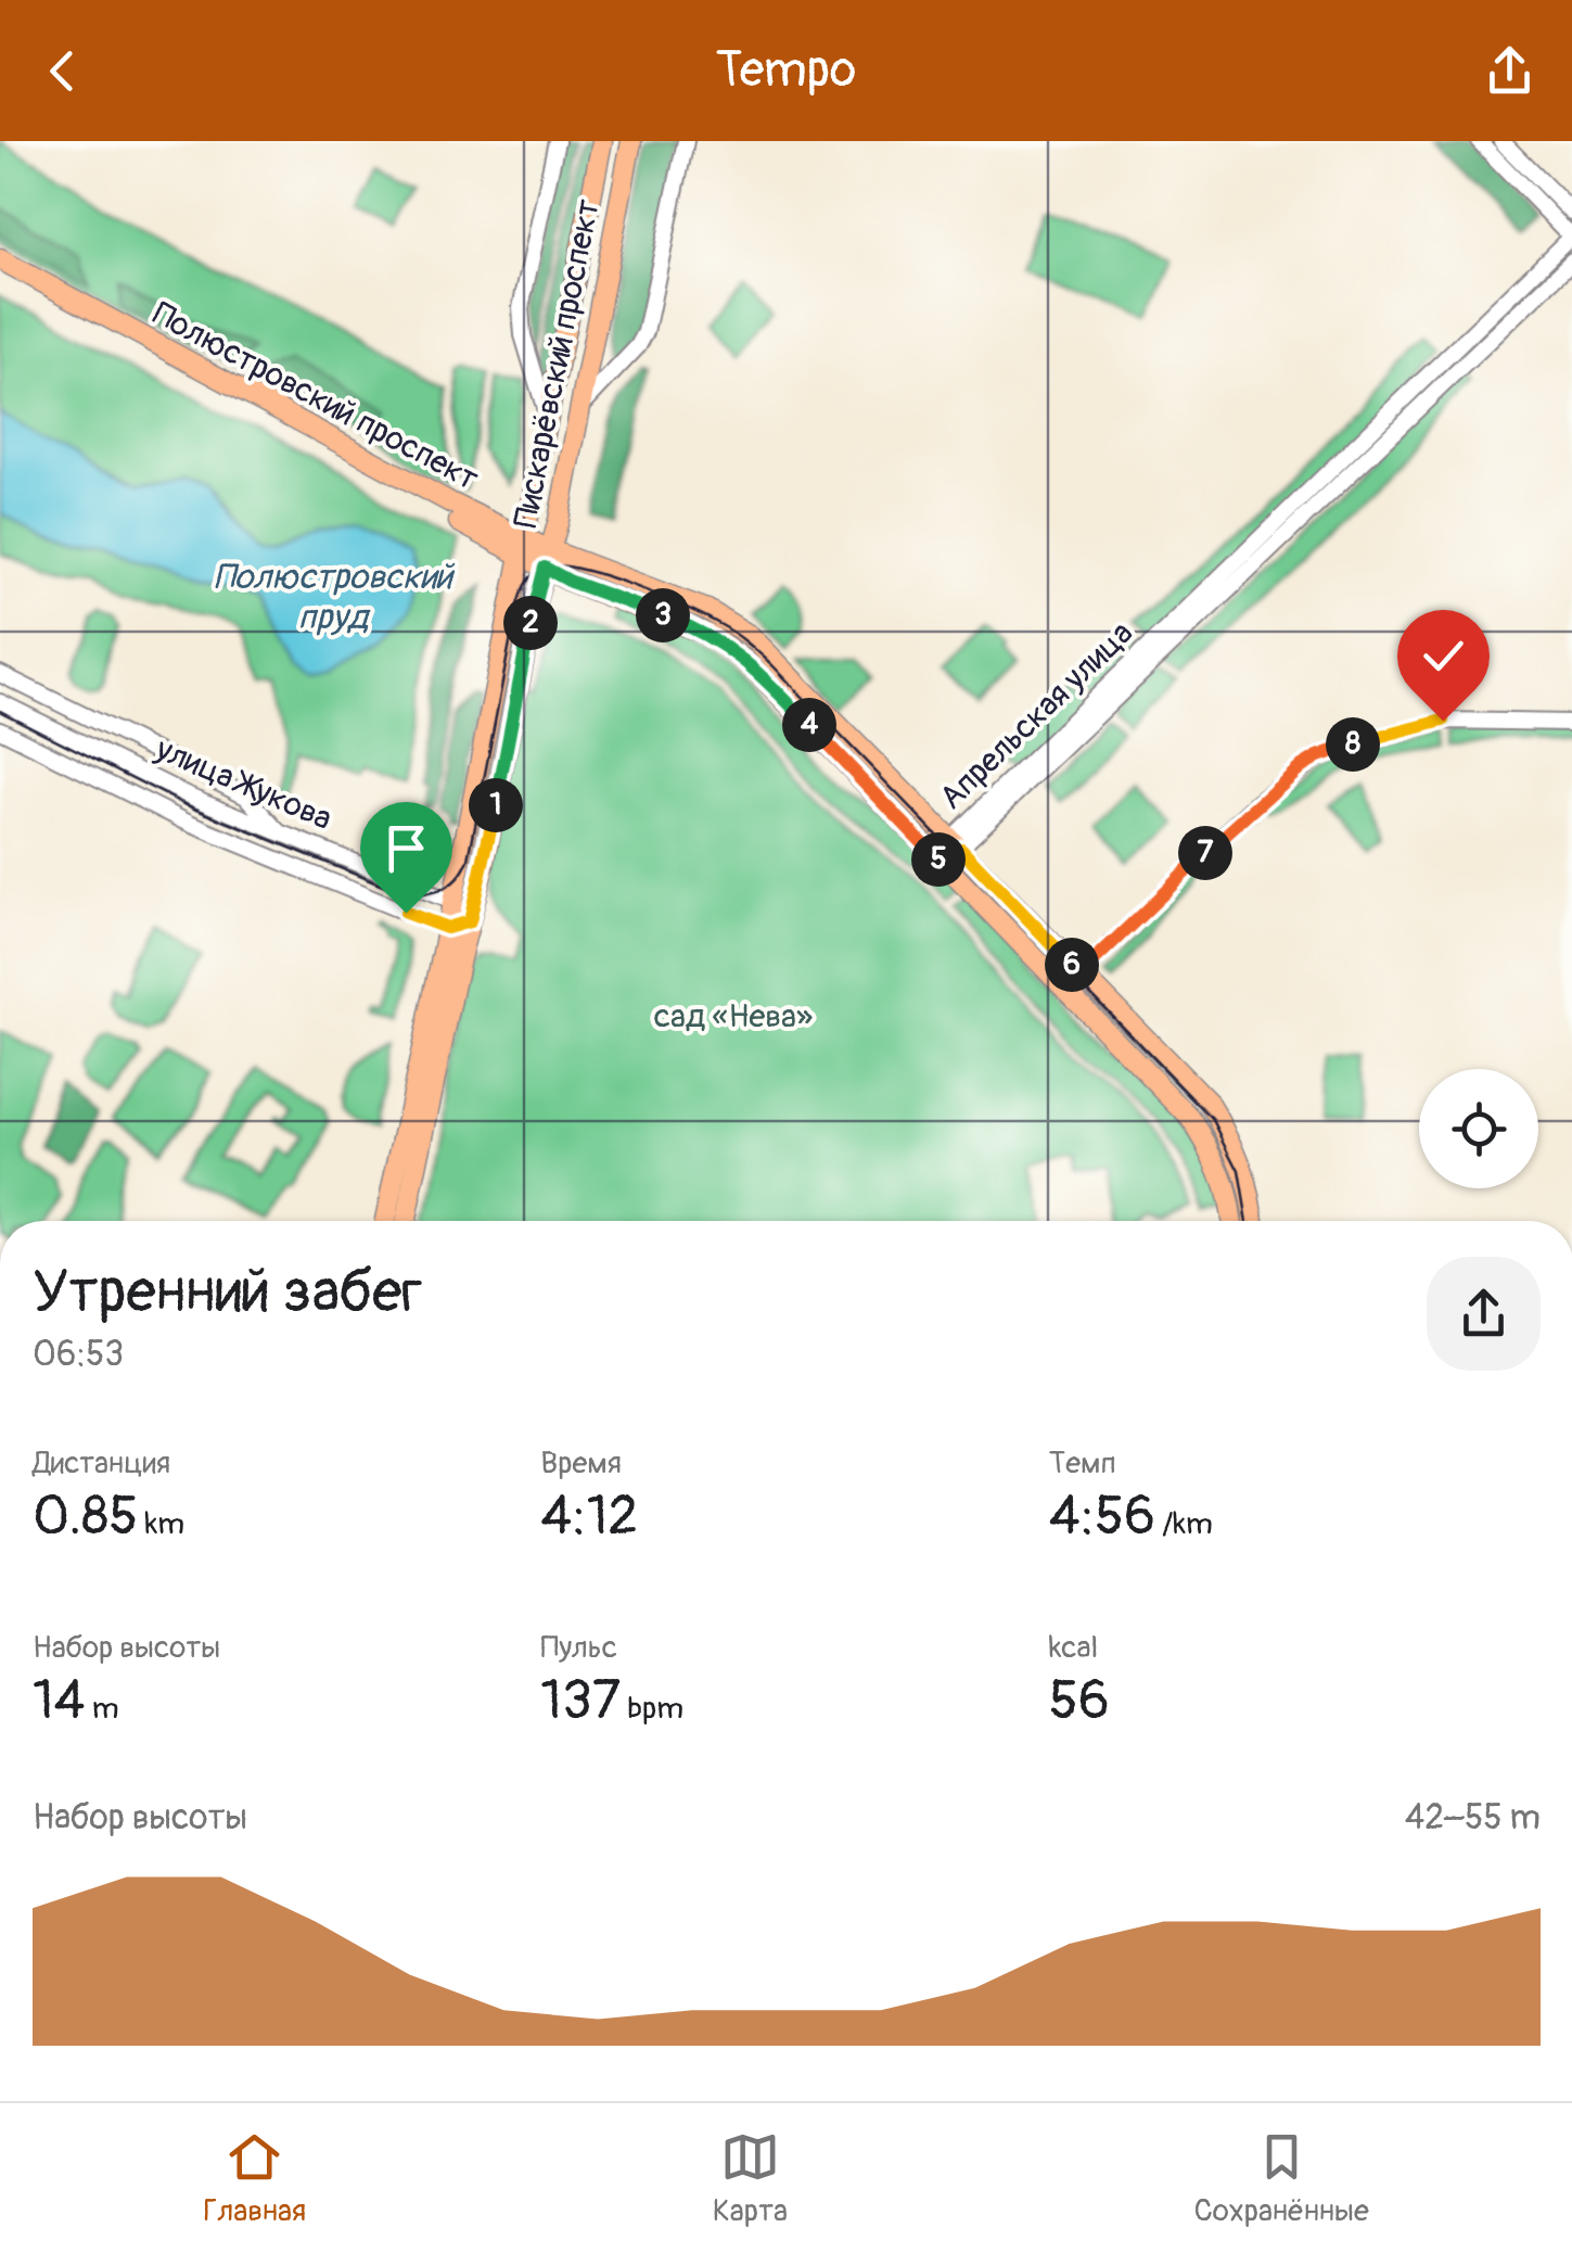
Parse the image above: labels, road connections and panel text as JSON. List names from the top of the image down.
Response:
{
  "streets": {
    "main road": ["Пискарёвский проспект", "Полюстровский проспект"],
    "street": ["Апрельская улица", "улица Жукова"]
  },
  "crossings": [
    ["Пискарёвский проспект", "Полюстровский проспект"],
    ["Пискарёвский проспект", "улица Жукова"],
    ["Полюстровский проспект", "Апрельская улица"]
  ],
  "water": ["Полюстровский пруд"],
  "parks": ["сад «Нева»"],
  "page": {
    "header": "Tempo",
    "pins": [
      "3",
      "2",
      "4",
      "8",
      "1",
      "7",
      "5",
      "6"
    ],
    "heading": ["Утренний забег", "06:53"],
    "stats": [
      ["Дистанция", "0.85 km"],
      ["Время", "4:12"],
      ["Темп", "4:56 /km"],
      ["Набор высоты", "14 m"],
      ["Пульс", "137 bpm"],
      ["kcal", "56"]
    ],
    "chart": ["Набор высоты", "42–55 m"],
    "tabs": ["Главная", "Карта", "Сохранённые"]
  }
}
